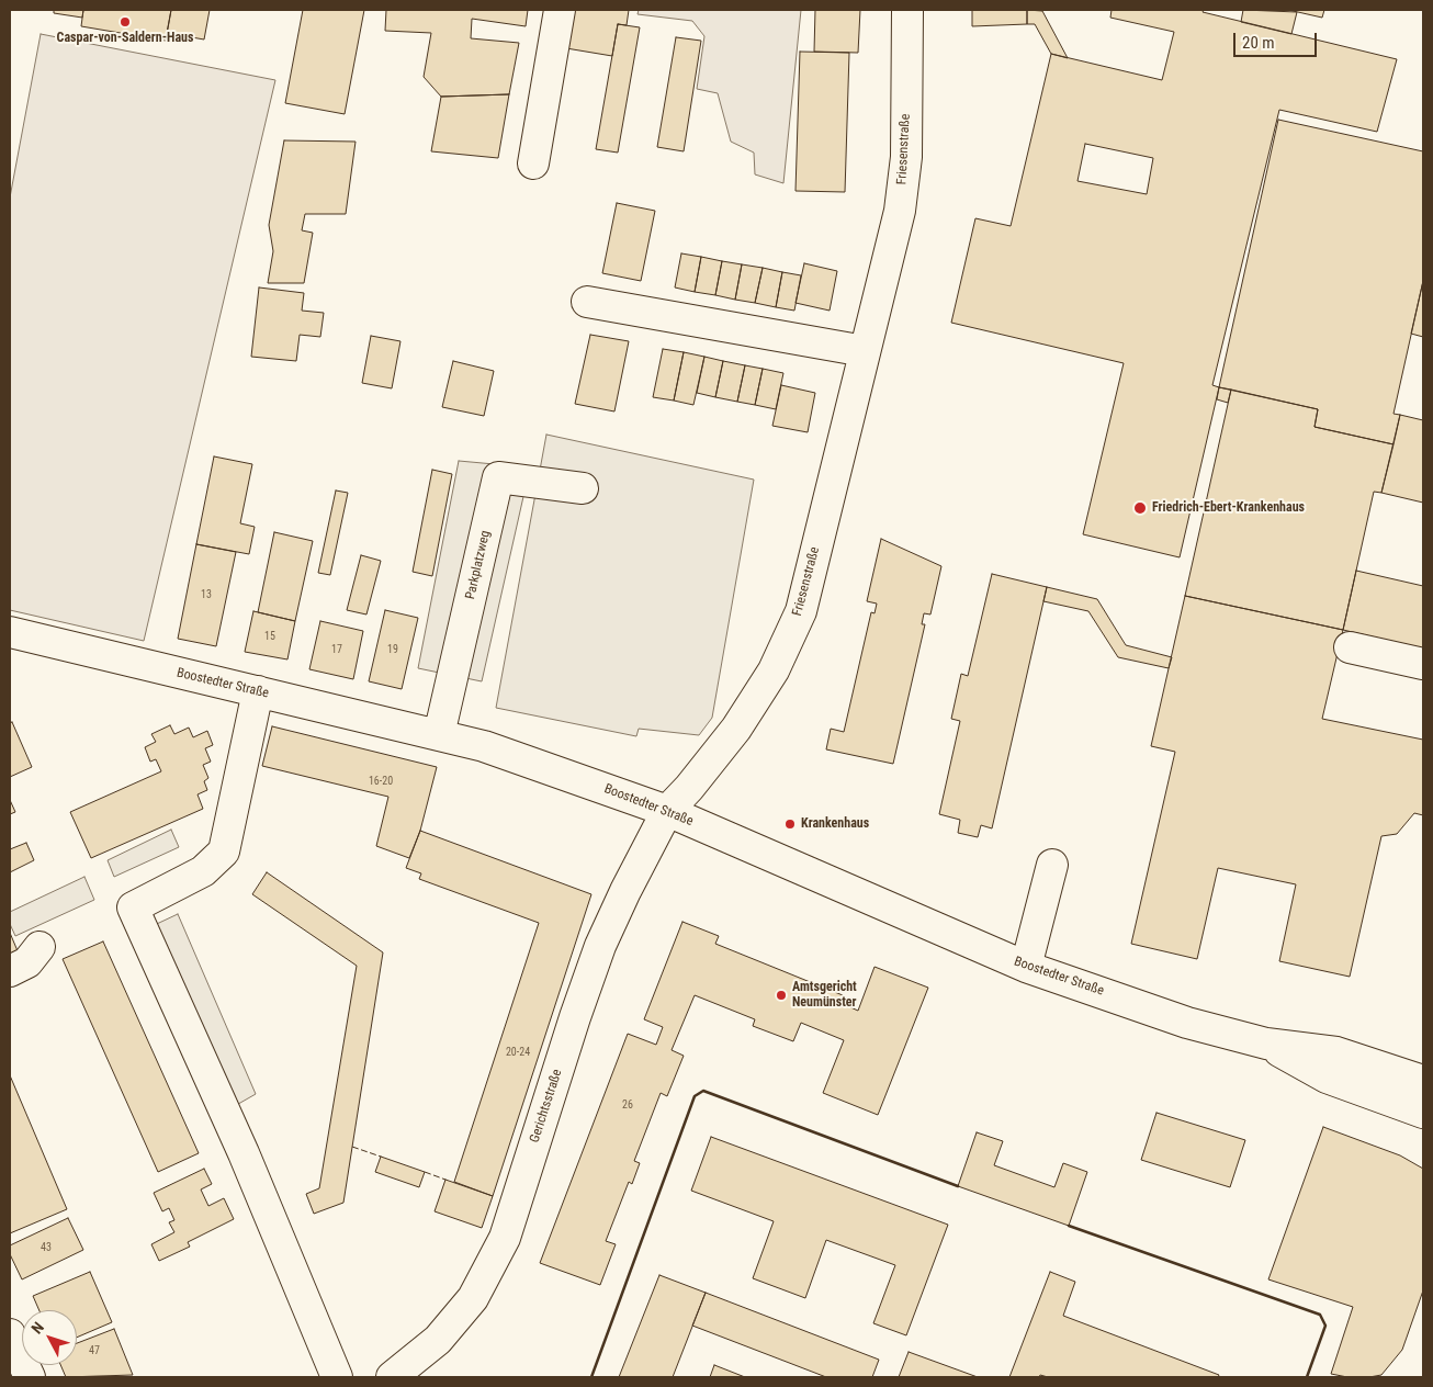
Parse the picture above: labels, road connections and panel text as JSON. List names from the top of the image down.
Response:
{
  "streets": {
    "street": [
      "Friesenstraße",
      "Parkplatzweg",
      "Boostedter Straße",
      "Gerichtsstraße"
    ]
  },
  "crossings": [
    ["Friesenstraße", "Boostedter Straße"],
    ["Friesenstraße", "Gerichtsstraße"],
    ["Parkplatzweg", "Boostedter Straße"],
    ["Boostedter Straße", "Gerichtsstraße"]
  ],
  "places": [
    "Caspar-von-Saldern-Haus",
    "Friedrich-Ebert-Krankenhaus",
    "Krankenhaus",
    "Amtsgericht Neumünster"
  ],
  "house_numbers": [
    "13",
    "15",
    "17",
    "19",
    "16-20",
    "20-24",
    "26",
    "43",
    "47"
  ],
  "scale_bar": "20 m",
  "north": "top left"
}
